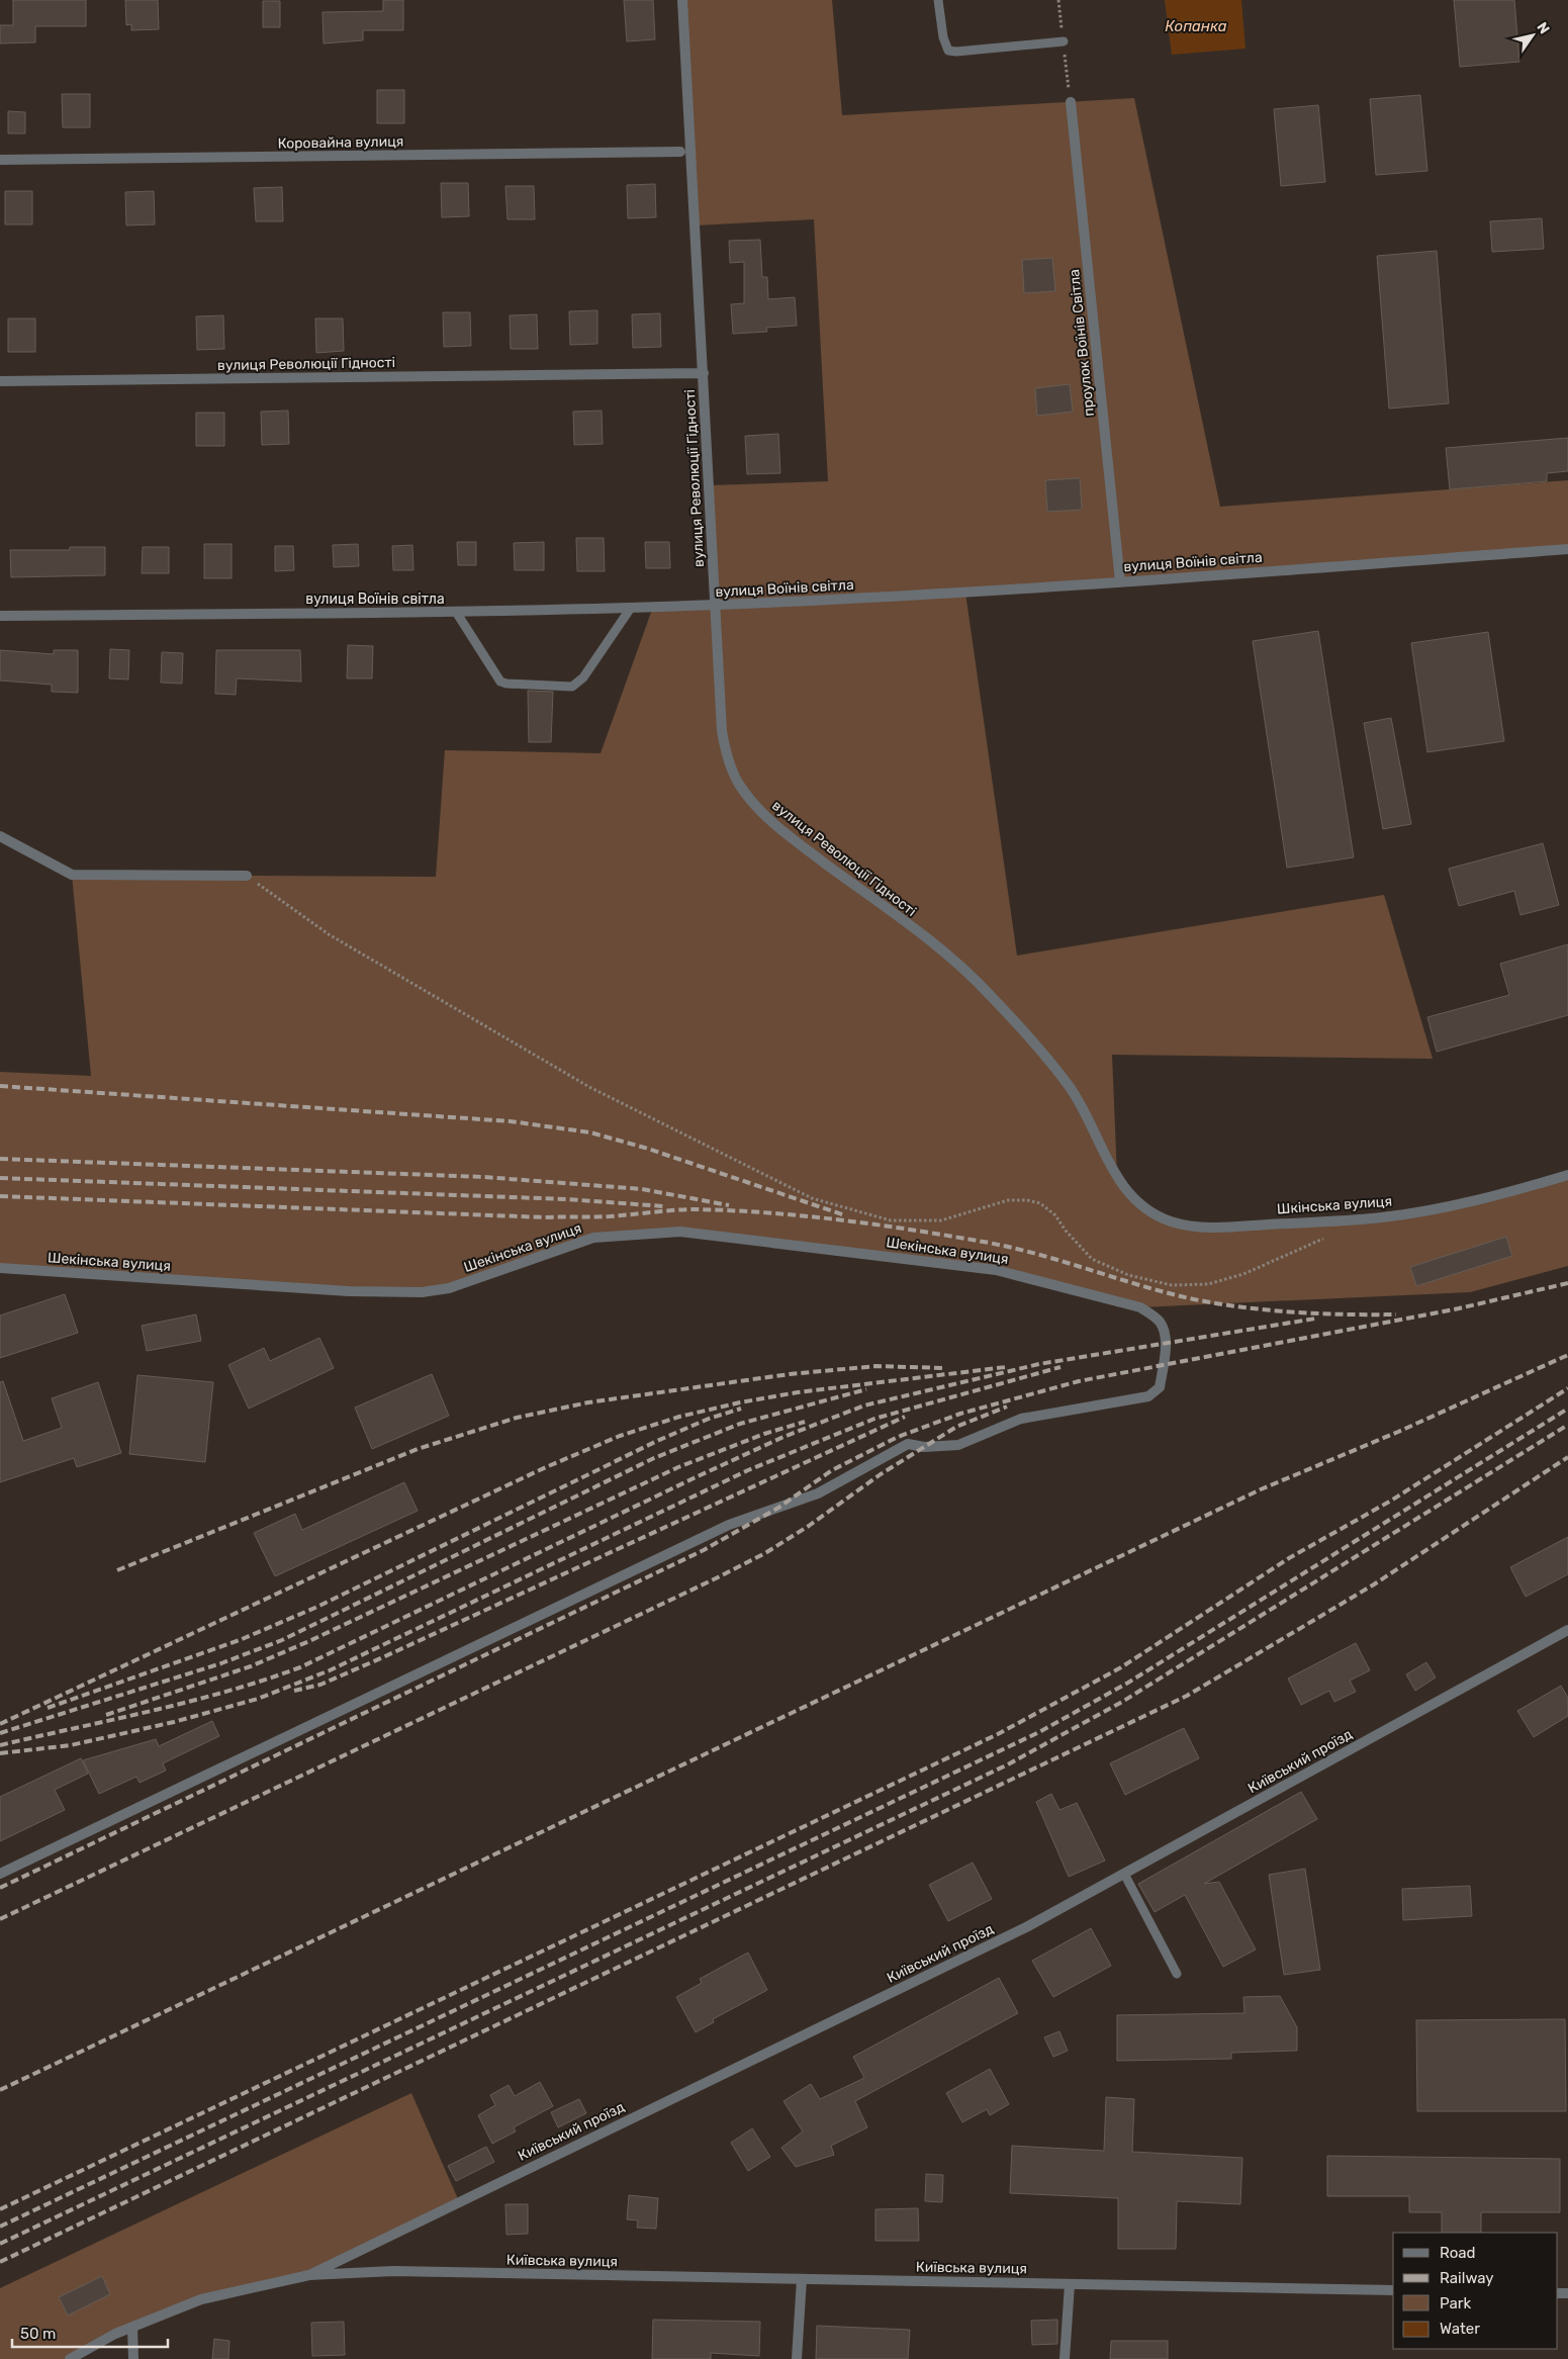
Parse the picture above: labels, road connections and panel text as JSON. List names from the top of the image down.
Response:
{
  "streets": {
    "street": [
      "Коровайна вулиця",
      "проулок Воїнів Світла",
      "вулиця Революції Гідності",
      "вулиця Воїнів світла",
      "Шкінська вулиця",
      "Шекінська вулиця",
      "Київський проїзд",
      "Київська вулиця"
    ]
  },
  "crossings": [
    ["проулок Воїнів Світла", "вулиця Воїнів світла"],
    ["вулиця Революції Гідності", "вулиця Воїнів світла"],
    ["вулиця Революції Гідності", "Шкінська вулиця"],
    ["Київський проїзд", "Київська вулиця"]
  ],
  "water": ["Копанка"],
  "legend": [
    "Road",
    "Railway",
    "Park",
    "Water"
  ],
  "scale_bar": "50 m",
  "north": "top right"
}
